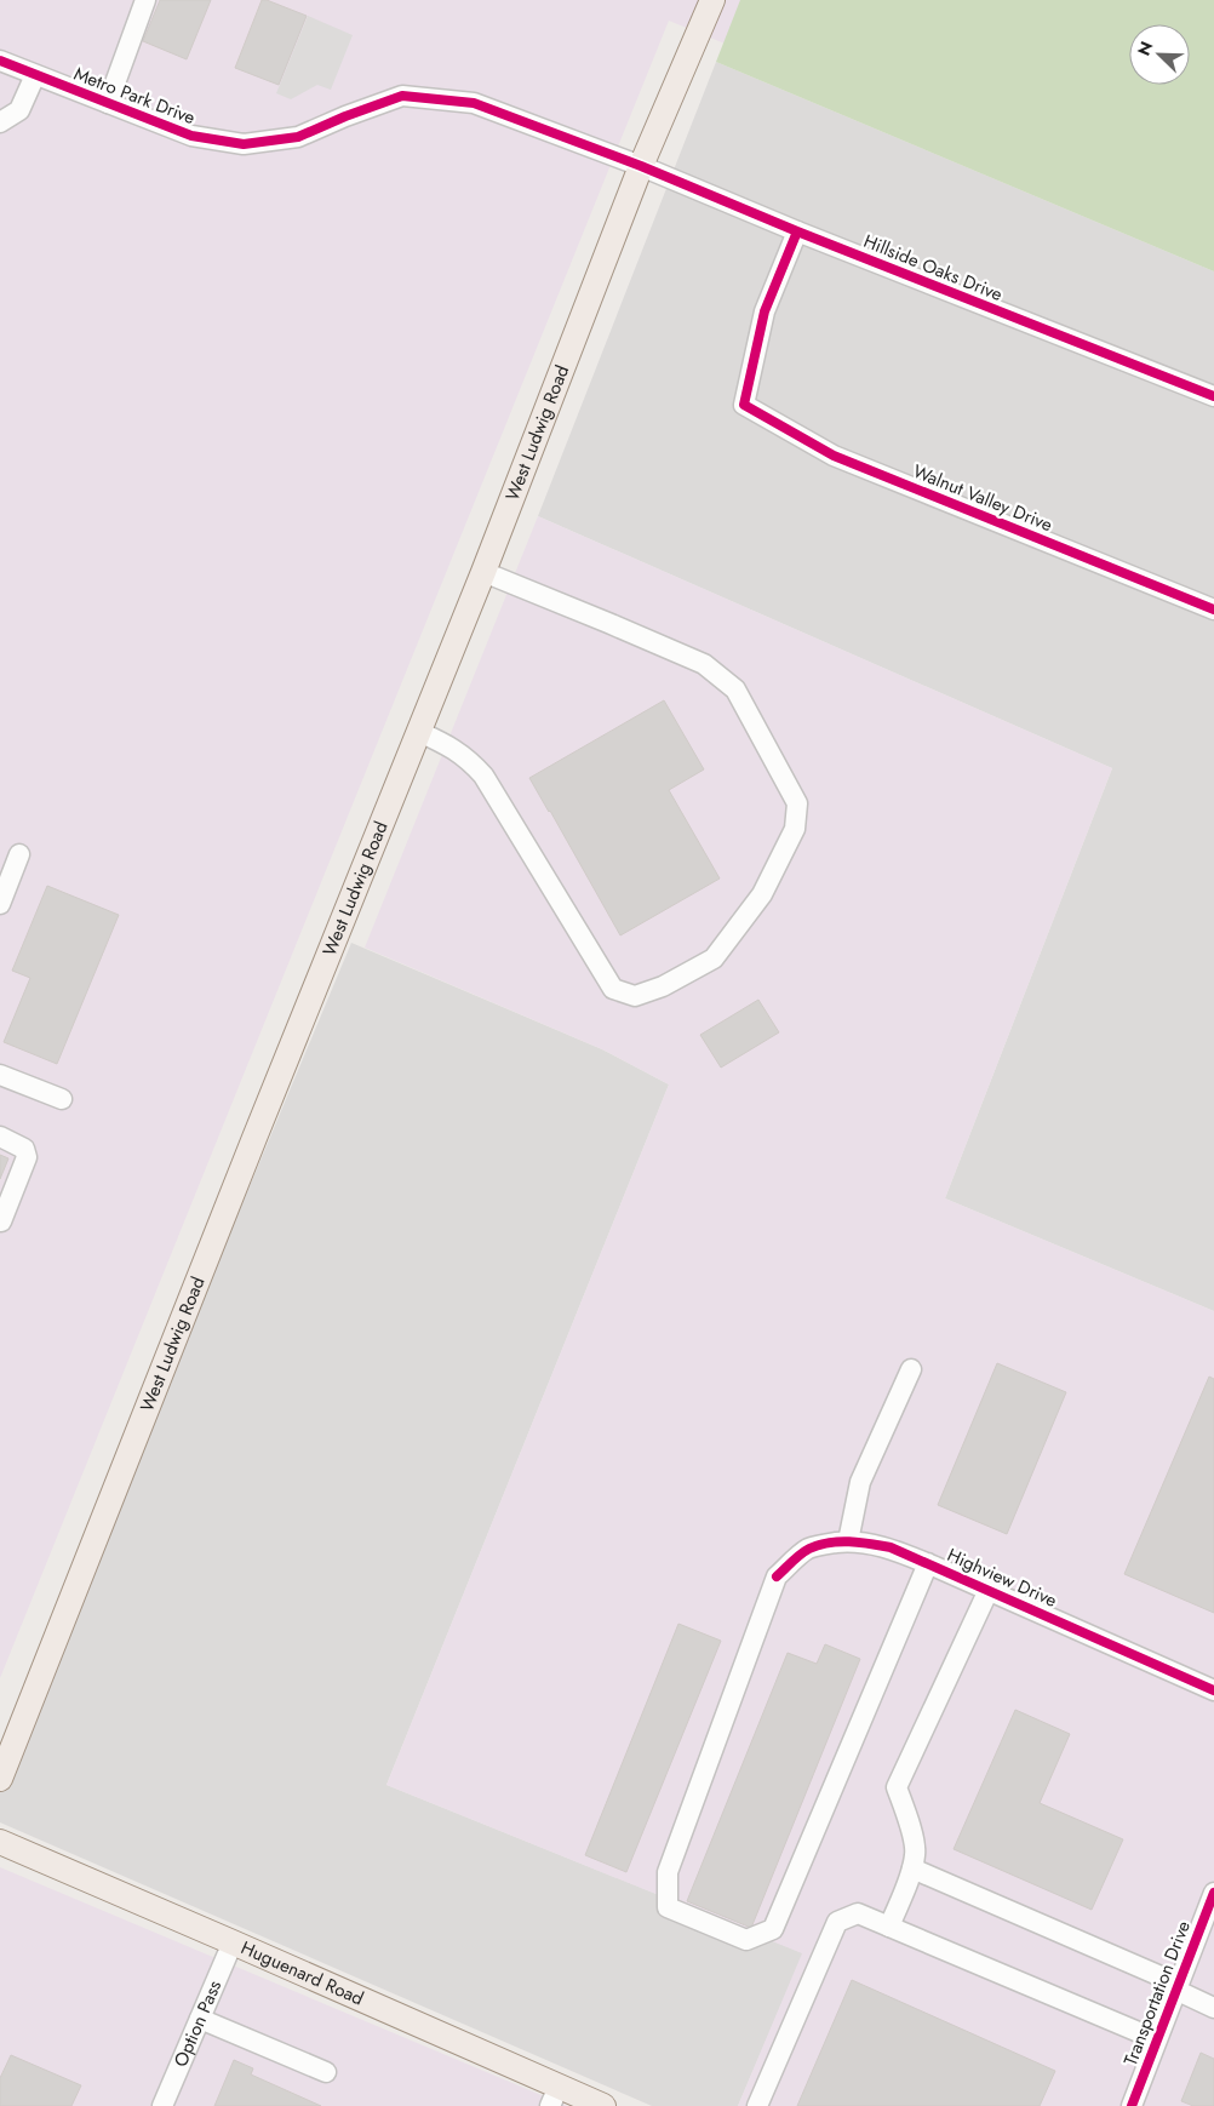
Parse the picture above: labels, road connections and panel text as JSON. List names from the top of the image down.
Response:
{
  "streets": {
    "main road": ["West Ludwig Road", "Huguenard Road"],
    "street": [
      "Metro Park Drive",
      "Hillside Oaks Drive",
      "Walnut Valley Drive",
      "Highview Drive",
      "Transportation Drive",
      "Option Pass"
    ]
  },
  "crossings": [
    ["Metro Park Drive", "Hillside Oaks Drive"],
    ["Metro Park Drive", "West Ludwig Road"],
    ["Hillside Oaks Drive", "West Ludwig Road"],
    ["Hillside Oaks Drive", "Walnut Valley Drive"],
    ["Huguenard Road", "Option Pass"]
  ],
  "north": "top left"
}
